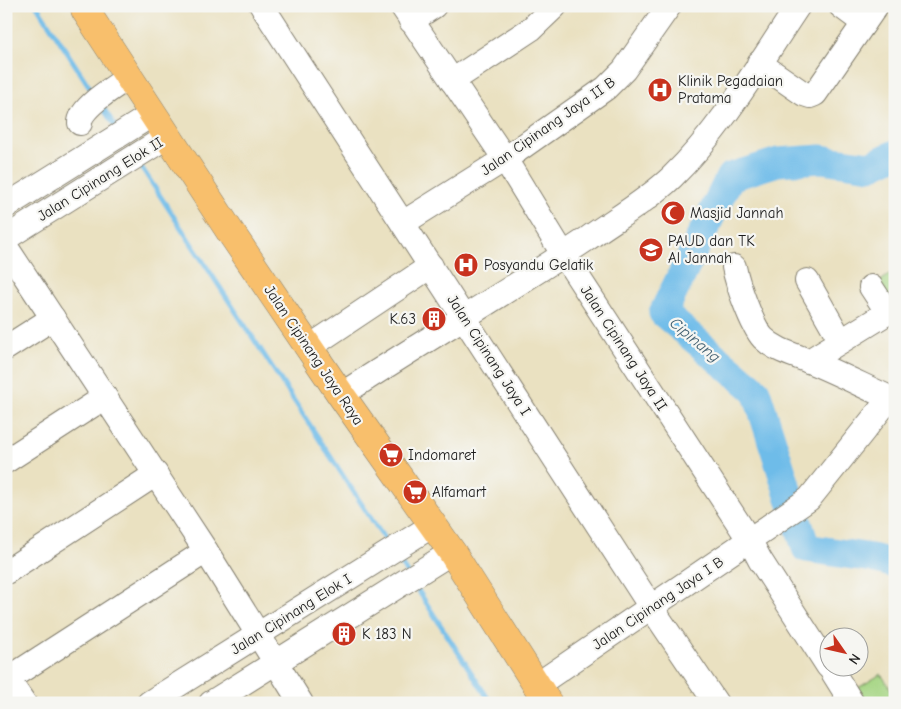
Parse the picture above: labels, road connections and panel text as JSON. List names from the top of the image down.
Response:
{
  "streets": {
    "main road": ["Jalan Cipinang Jaya Raya"],
    "street": [
      "Jalan Cipinang Jaya II B",
      "Jalan Cipinang Elok II",
      "Jalan Cipinang Jaya II",
      "Jalan Cipinang Jaya I",
      "Jalan Cipinang Jaya I B",
      "Jalan Cipinang Elok I"
    ]
  },
  "crossings": [
    ["Jalan Cipinang Jaya II B", "Jalan Cipinang Jaya II"],
    ["Jalan Cipinang Jaya II B", "Jalan Cipinang Jaya I"],
    ["Jalan Cipinang Elok II", "Jalan Cipinang Jaya Raya"],
    ["Jalan Cipinang Jaya II", "Jalan Cipinang Jaya I B"],
    ["Jalan Cipinang Jaya Raya", "Jalan Cipinang Jaya I B"],
    ["Jalan Cipinang Jaya Raya", "Jalan Cipinang Elok I"],
    ["Jalan Cipinang Jaya I", "Jalan Cipinang Jaya I B"]
  ],
  "water": ["Cipinang"],
  "places": {
    "hospital": ["Klinik Pegadaian Pratama", "Posyandu Gelatik"],
    "mosque": ["Masjid Jannah"],
    "school or university": ["PAUD dan TK Al Jannah"],
    "building": ["K.63", "K 183 N"],
    "supermarket": ["Indomaret", "Alfamart"]
  },
  "north": "bottom right"
}
